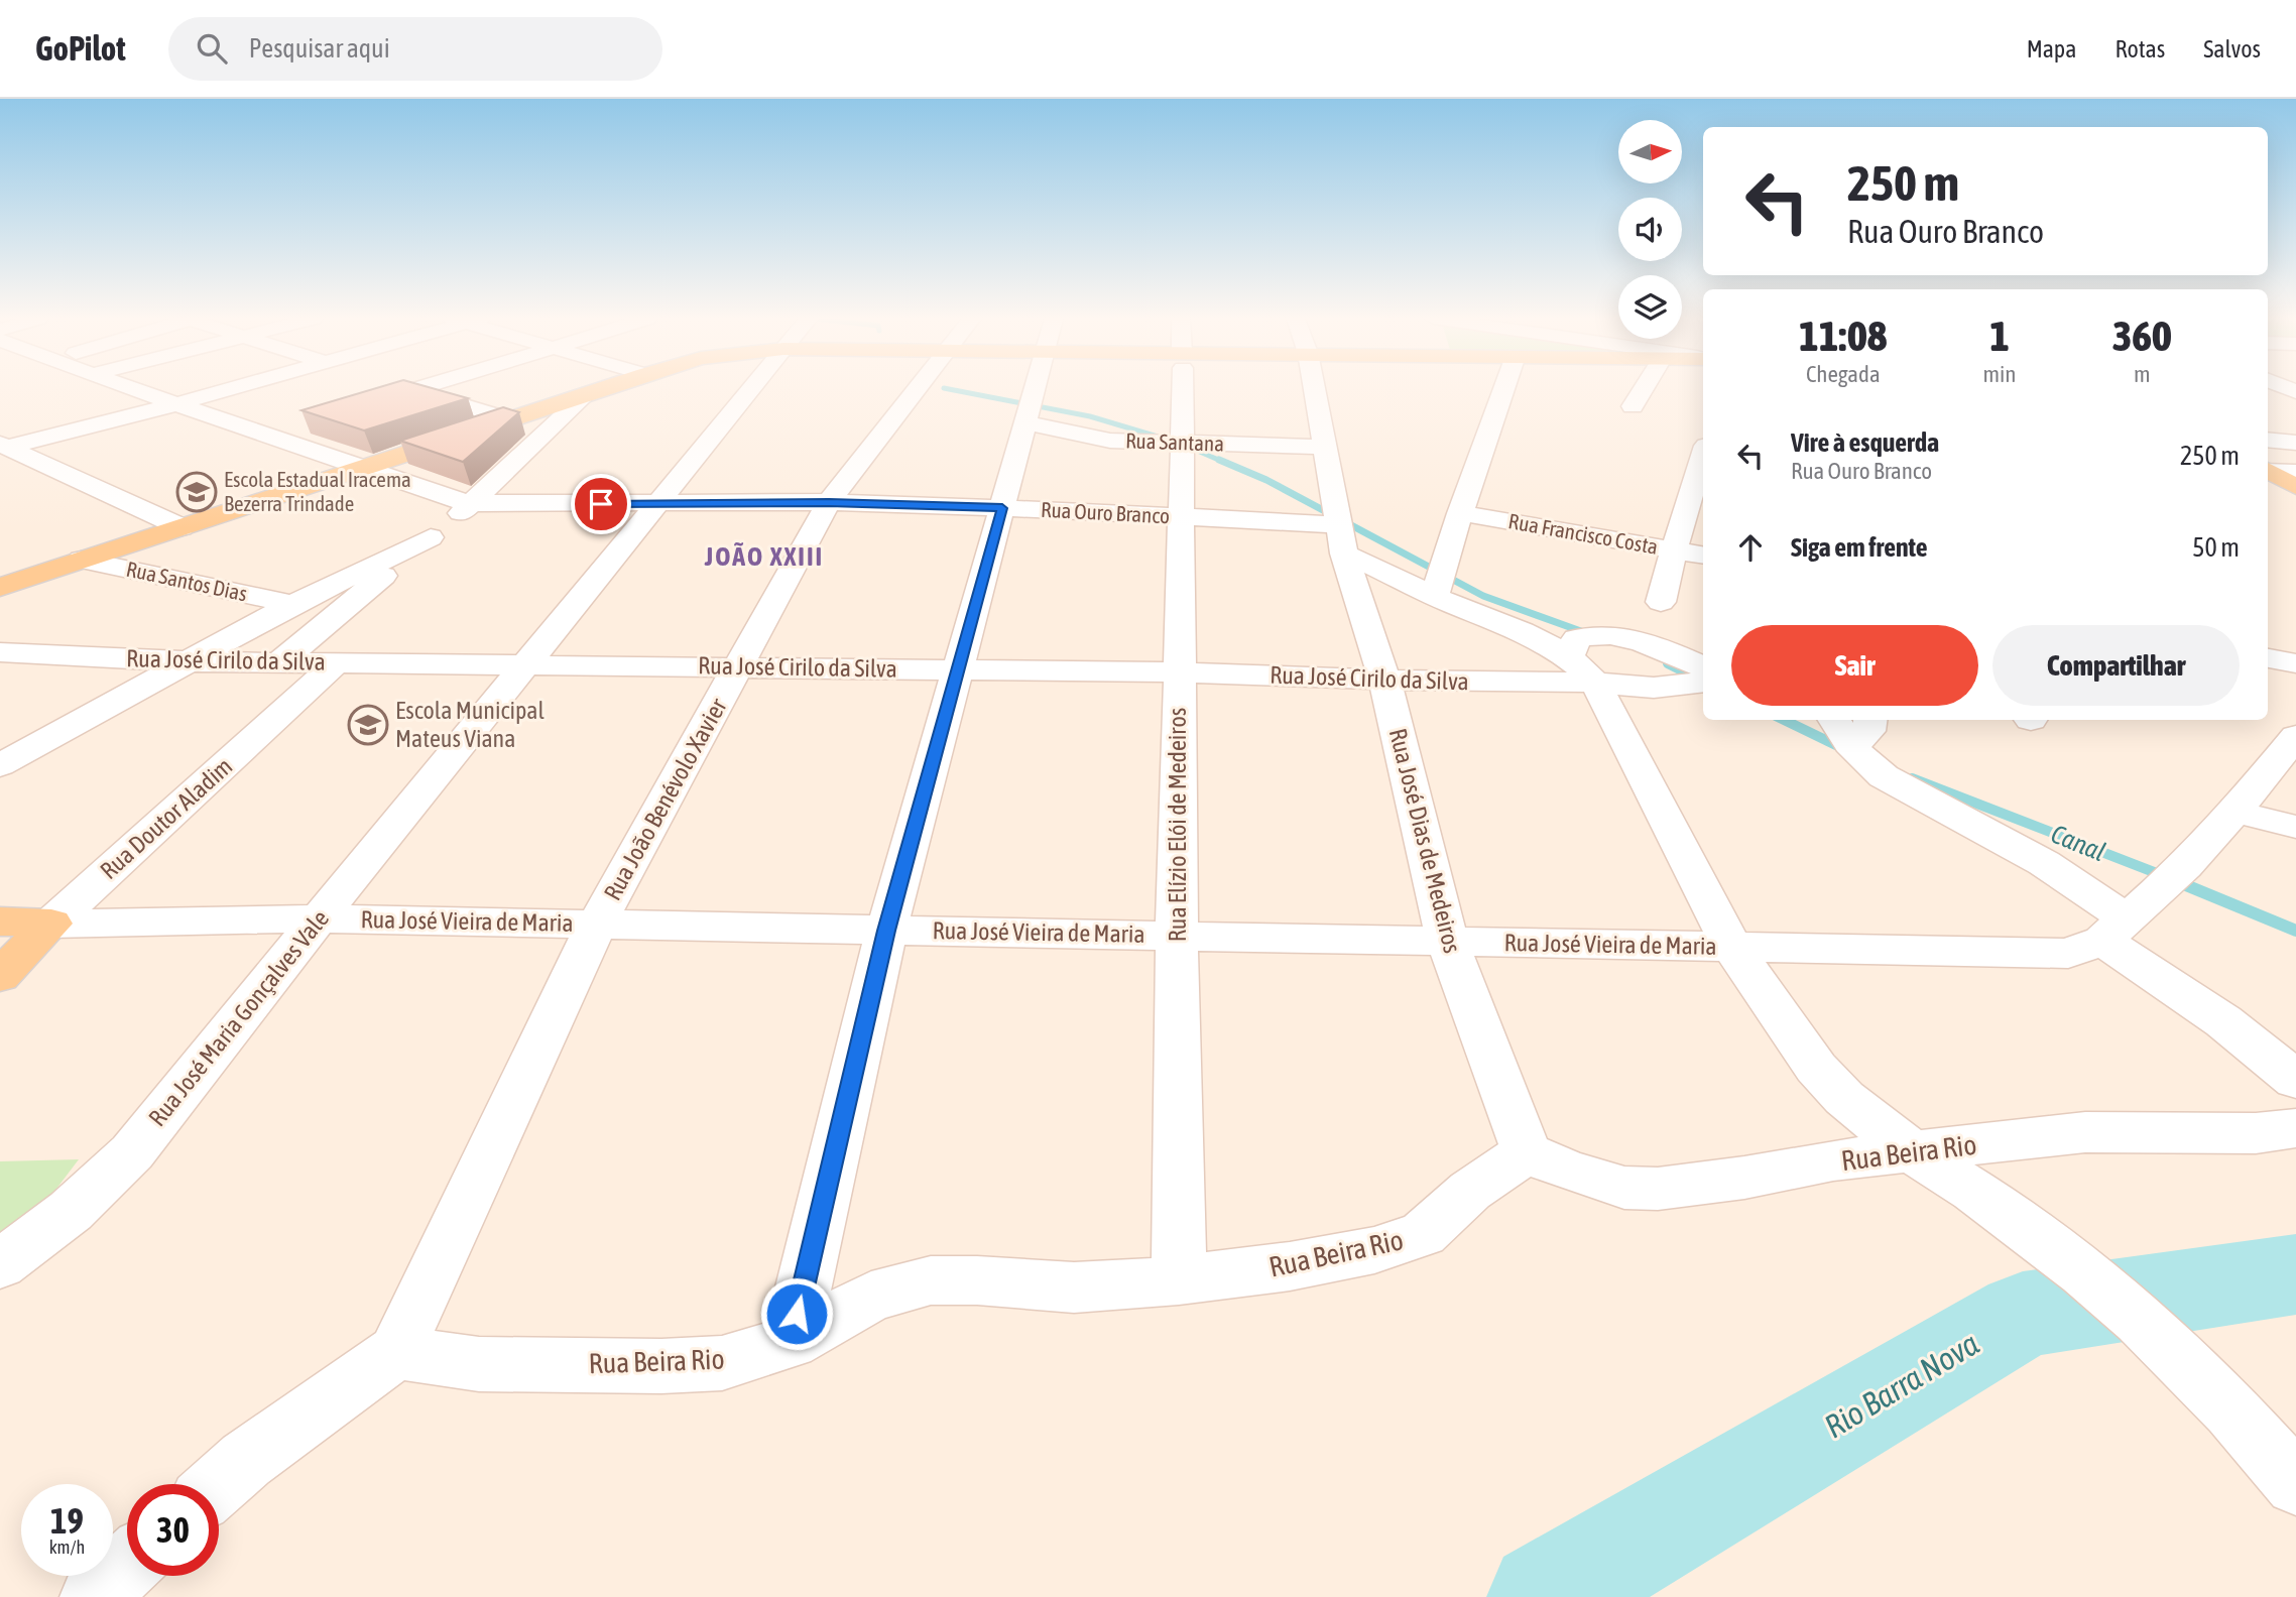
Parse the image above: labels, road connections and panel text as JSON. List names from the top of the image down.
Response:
{
  "streets": {
    "main road": ["Rua Doutor Aladim", "Rua José Vieira de Maria"],
    "street": [
      "Rua Santana",
      "Rua Ouro Branco",
      "Rua Francisco Costa",
      "Rua Santos Dias",
      "Rua José Cirilo da Silva",
      "Rua João Benévolo Xavier",
      "Rua Elízio Elói de Medeiros",
      "Rua José Dias de Medeiros",
      "Rua José Maria Gonçalves Vale",
      "Rua Beira Rio"
    ]
  },
  "crossings": [
    ["Rua Santana", "Rua Elízio Elói de Medeiros"],
    ["Rua Santana", "Rua José Dias de Medeiros"],
    ["Rua Ouro Branco", "Rua João Benévolo Xavier"],
    ["Rua Ouro Branco", "Rua Elízio Elói de Medeiros"],
    ["Rua Ouro Branco", "Rua José Dias de Medeiros"],
    ["Rua Ouro Branco", "Rua José Maria Gonçalves Vale"],
    ["Rua José Cirilo da Silva", "Rua João Benévolo Xavier"],
    ["Rua José Cirilo da Silva", "Rua Doutor Aladim"],
    ["Rua José Cirilo da Silva", "Rua Elízio Elói de Medeiros"],
    ["Rua José Cirilo da Silva", "Rua José Dias de Medeiros"],
    ["Rua José Cirilo da Silva", "Rua José Maria Gonçalves Vale"],
    ["Rua João Benévolo Xavier", "Rua José Vieira de Maria"],
    ["Rua João Benévolo Xavier", "Rua Beira Rio"],
    ["Rua Doutor Aladim", "Rua José Vieira de Maria"],
    ["Rua Elízio Elói de Medeiros", "Rua José Vieira de Maria"],
    ["Rua Elízio Elói de Medeiros", "Rua Beira Rio"],
    ["Rua José Dias de Medeiros", "Rua José Vieira de Maria"],
    ["Rua José Dias de Medeiros", "Rua Beira Rio"],
    ["Rua José Vieira de Maria", "Rua José Maria Gonçalves Vale"]
  ],
  "districts": ["JOÃO XXIII"],
  "water": ["Canal", "Rio Barra Nova"],
  "places": {
    "school or university": ["Escola Estadual Iracema Bezerra Trindade", "Escola Municipal Mateus Viana"]
  },
  "north": "right",
  "page": {
    "header": "GoPilot",
    "search": "Pesquisar aqui",
    "nav": ["Mapa", "Rotas", "Salvos"],
    "turn": ["250 m", "Rua Ouro Branco"],
    "eta": [
      "11:08",
      "Chegada",
      "1",
      "min",
      "360",
      "m"
    ],
    "list": [
      {
        "name": "Vire à esquerda",
        "note": "Rua Ouro Branco",
        "value": "250 m"
      },
      {
        "name": "Siga em frente",
        "value": "50 m"
      }
    ],
    "buttons": ["Sair", "Compartilhar"],
    "speed": "19 km/h",
    "limit": "30"
  }
}
